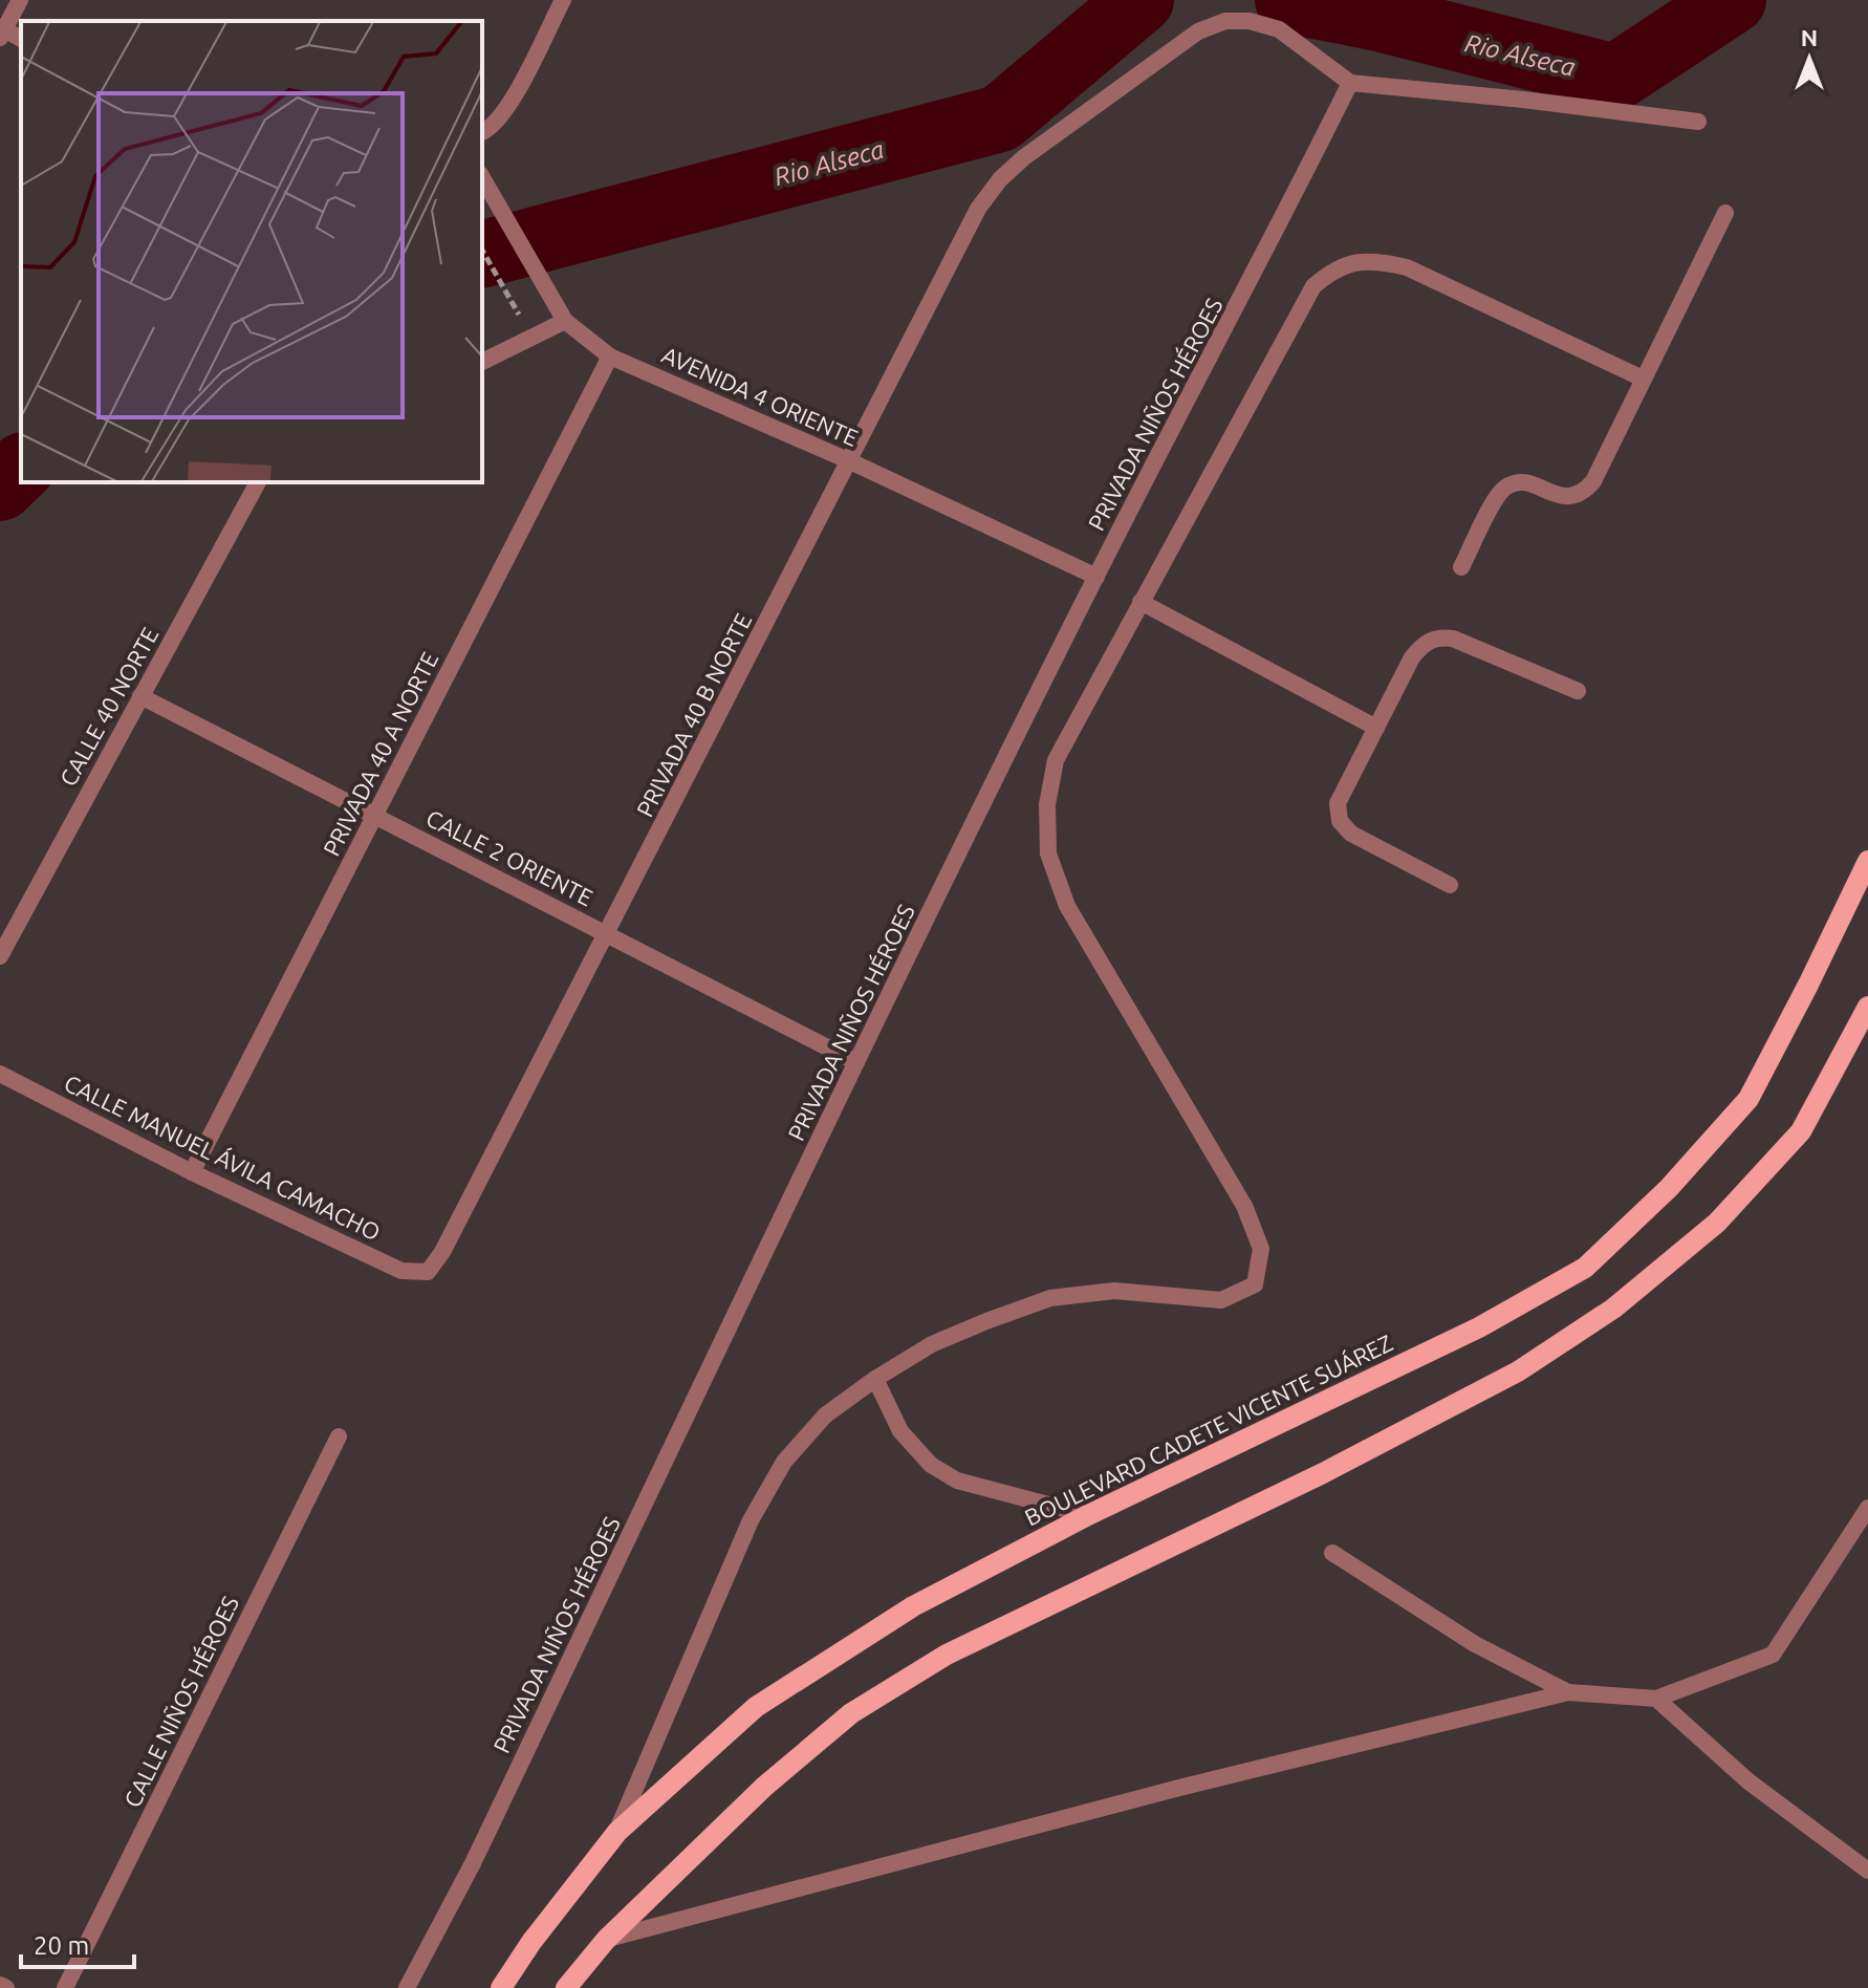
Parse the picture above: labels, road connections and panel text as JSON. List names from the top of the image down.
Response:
{
  "streets": {
    "main road": ["BOULEVARD CADETE VICENTE SUÁREZ"],
    "street": [
      "AVENIDA 4 ORIENTE",
      "PRIVADA NIÑOS HÉROES",
      "CALLE 40 NORTE",
      "PRIVADA 40 B NORTE",
      "PRIVADA 40 A NORTE",
      "CALLE 2 ORIENTE",
      "CALLE MANUEL ÁVILA CAMACHO",
      "CALLE NIÑOS HÉROES"
    ]
  },
  "crossings": [
    ["AVENIDA 4 ORIENTE", "PRIVADA NIÑOS HÉROES"],
    ["AVENIDA 4 ORIENTE", "PRIVADA 40 B NORTE"],
    ["AVENIDA 4 ORIENTE", "PRIVADA 40 A NORTE"],
    ["PRIVADA NIÑOS HÉROES", "PRIVADA 40 B NORTE"],
    ["PRIVADA NIÑOS HÉROES", "CALLE 2 ORIENTE"],
    ["CALLE 40 NORTE", "CALLE 2 ORIENTE"],
    ["PRIVADA 40 B NORTE", "CALLE 2 ORIENTE"],
    ["PRIVADA 40 B NORTE", "CALLE MANUEL ÁVILA CAMACHO"],
    ["PRIVADA 40 A NORTE", "CALLE 2 ORIENTE"],
    ["PRIVADA 40 A NORTE", "CALLE MANUEL ÁVILA CAMACHO"]
  ],
  "water": ["Rio Alseca"],
  "scale_bar": "20 m",
  "north": "top"
}
